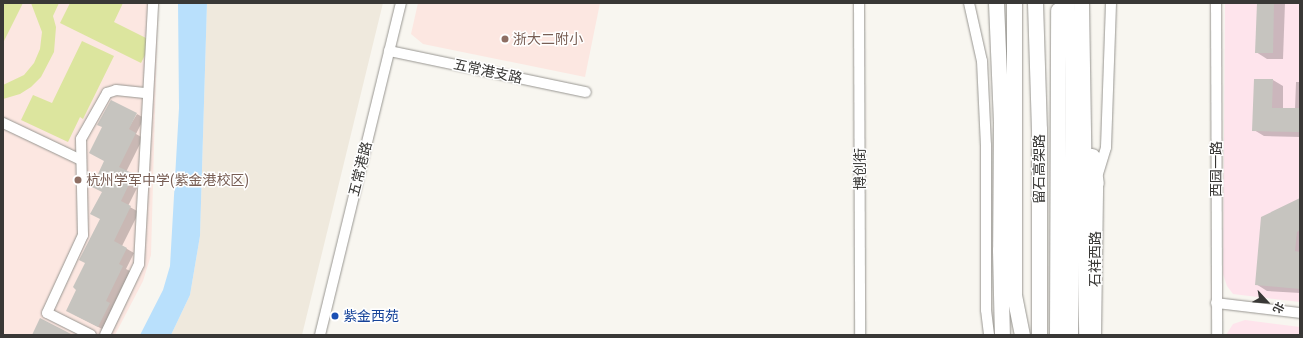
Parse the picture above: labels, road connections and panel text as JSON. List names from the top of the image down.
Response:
{
  "streets": {
    "highway": ["留石高架路"],
    "main road": ["石祥西路"],
    "street": [
      "五常港支路",
      "五常港路",
      "博创街",
      "西园一路"
    ]
  },
  "crossings": [
    ["五常港支路", "五常港路"]
  ],
  "places": ["浙大二附小", "杭州学军中学(紫金港校区)", "紫金西苑"],
  "north": "bottom right"
}
